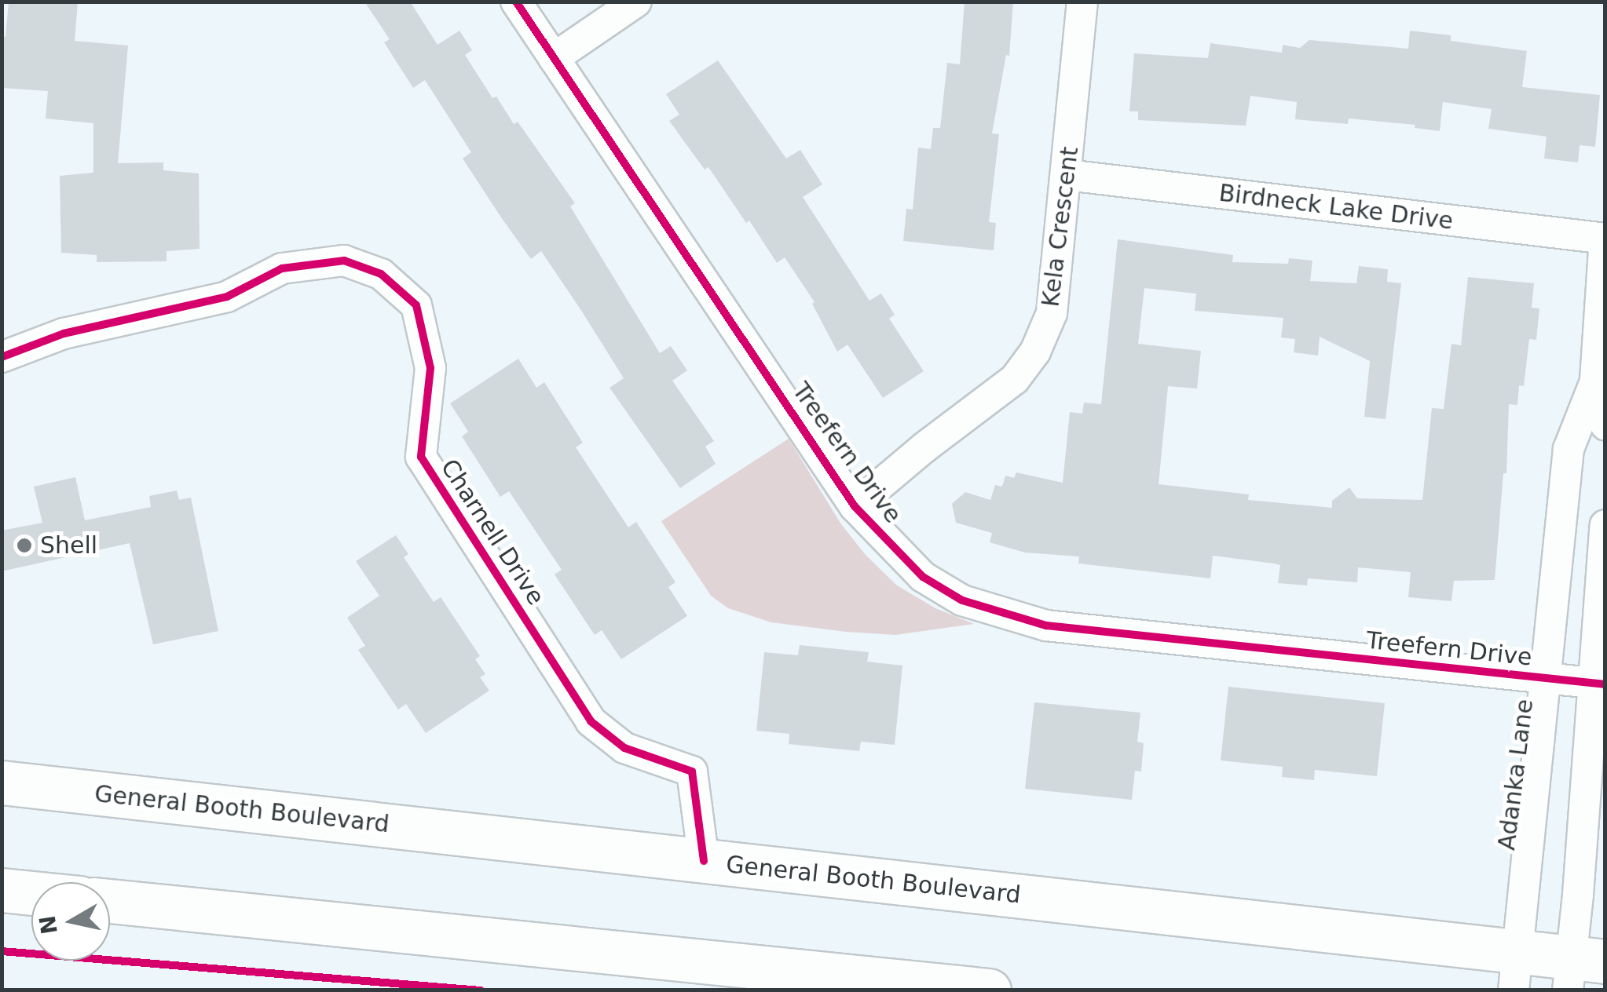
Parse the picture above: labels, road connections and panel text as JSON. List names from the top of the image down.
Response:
{
  "streets": {
    "highway": ["General Booth Boulevard"],
    "street": [
      "Birdneck Lake Drive",
      "Kela Crescent",
      "Treefern Drive",
      "Charnell Drive",
      "Adanka Lane"
    ]
  },
  "crossings": [
    ["Birdneck Lake Drive", "Kela Crescent"],
    ["Birdneck Lake Drive", "Adanka Lane"],
    ["Kela Crescent", "Treefern Drive"],
    ["Treefern Drive", "Adanka Lane"],
    ["Charnell Drive", "General Booth Boulevard"],
    ["Adanka Lane", "General Booth Boulevard"]
  ],
  "places": ["Shell"],
  "north": "left"
}
